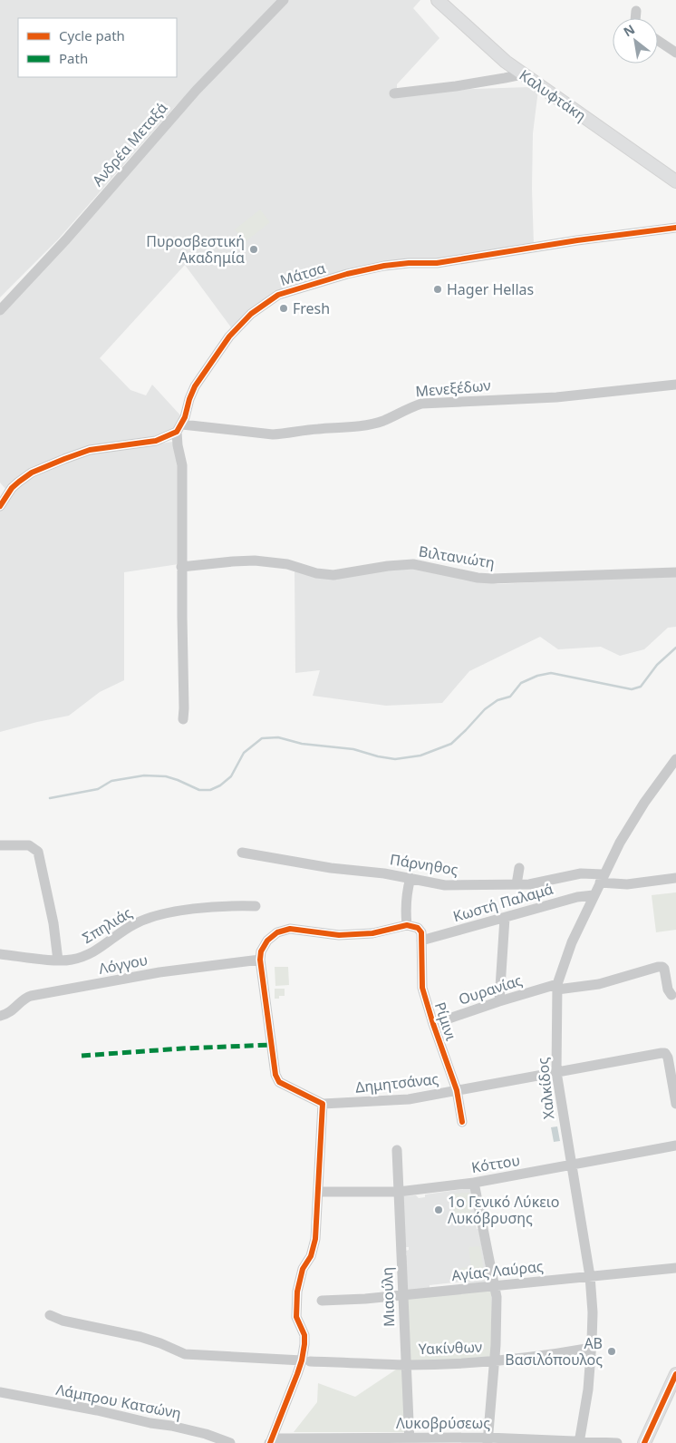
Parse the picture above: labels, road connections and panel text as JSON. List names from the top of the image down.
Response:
{
  "streets": {
    "main road": ["Καλυφτάκη"],
    "street": [
      "Ανδρέα Μεταξά",
      "Μάτσα",
      "Μενεξέδων",
      "Βιλτανιώτη",
      "Πάρνηθος",
      "Κωστή Παλαμά",
      "Σπηλιάς",
      "Λόγγου",
      "Ουρανίας",
      "Ρίμινι",
      "Δημητσάνας",
      "Χαλκίδος",
      "Κόττου",
      "Αγίας Λαύρας",
      "Μιαούλη",
      "Υακίνθων",
      "Λάμπρου Κατσώνη",
      "Λυκοβρύσεως"
    ]
  },
  "crossings": [
    ["Μάτσα", "Μενεξέδων"],
    ["Πάρνηθος", "Χαλκίδος"],
    ["Κωστή Παλαμά", "Ρίμινι"],
    ["Κωστή Παλαμά", "Χαλκίδος"],
    ["Ουρανίας", "Ρίμινι"],
    ["Ουρανίας", "Χαλκίδος"],
    ["Ρίμινι", "Δημητσάνας"],
    ["Δημητσάνας", "Χαλκίδος"],
    ["Χαλκίδος", "Κόττου"],
    ["Χαλκίδος", "Αγίας Λαύρας"],
    ["Χαλκίδος", "Υακίνθων"],
    ["Χαλκίδος", "Λυκοβρύσεως"],
    ["Κόττου", "Μιαούλη"],
    ["Αγίας Λαύρας", "Μιαούλη"],
    ["Μιαούλη", "Υακίνθων"],
    ["Μιαούλη", "Λυκοβρύσεως"]
  ],
  "places": [
    "Πυροσβεστική Ακαδημία",
    "Hager Hellas",
    "Fresh",
    "1ο Γενικό Λύκειο Λυκόβρυσης",
    "ΑΒ Βασιλόπουλος"
  ],
  "legend": ["Cycle path", "Path"],
  "north": "top left"
}
